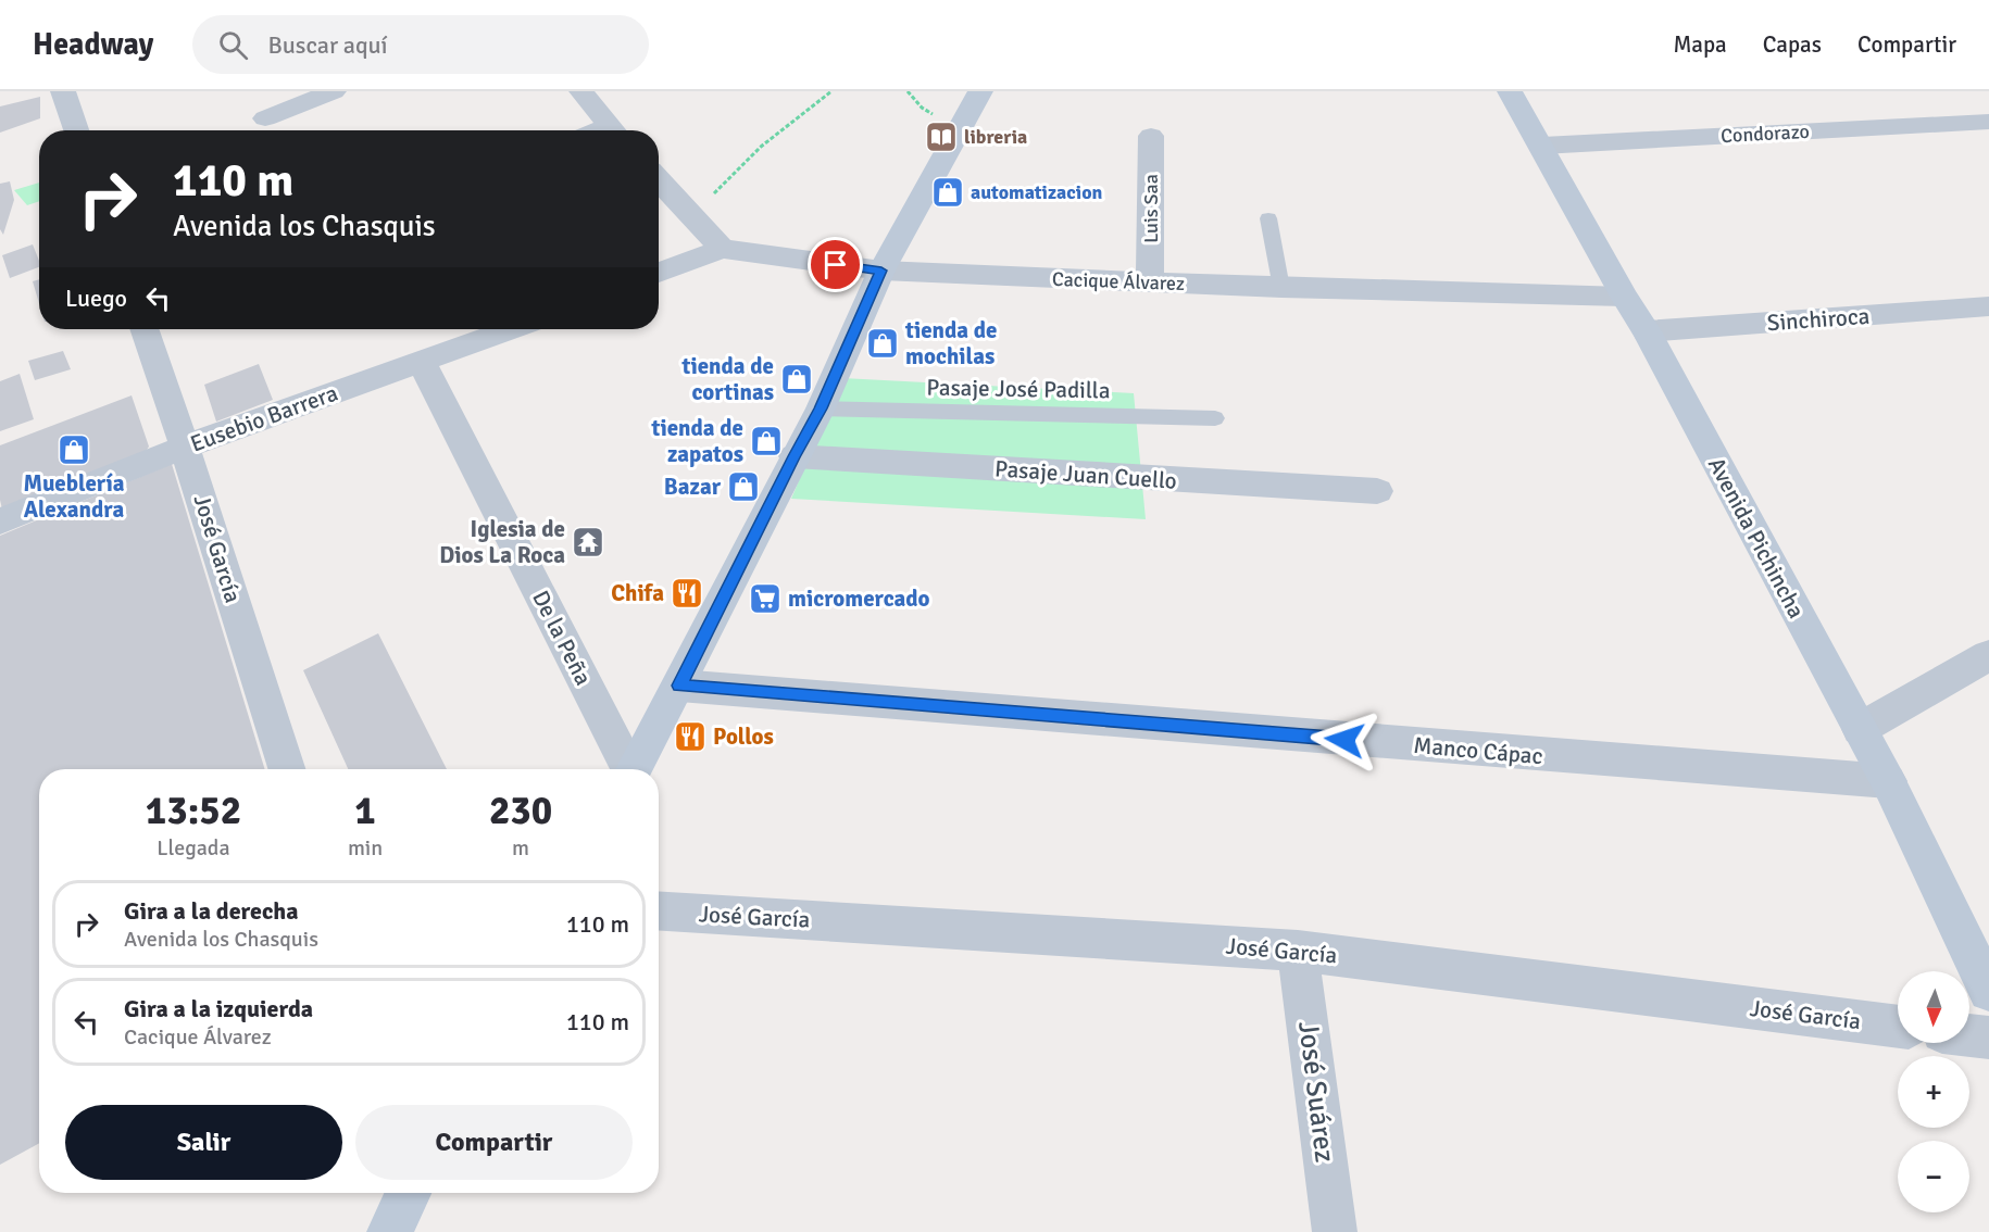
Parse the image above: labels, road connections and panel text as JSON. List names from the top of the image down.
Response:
{
  "streets": {
    "main road": ["Avenida Pichincha"],
    "street": [
      "Condorazo",
      "Luis Saa",
      "Cacique Álvarez",
      "Sinchiroca",
      "Eusebio Barrera",
      "Pasaje Juan Cuello",
      "José García",
      "De la Peña",
      "Manco Cápac",
      "José Suárez"
    ],
    "lane": ["Pasaje José Padilla"]
  },
  "crossings": [
    ["Condorazo", "Avenida Pichincha"],
    ["Luis Saa", "Cacique Álvarez"],
    ["Cacique Álvarez", "Avenida Pichincha"],
    ["Sinchiroca", "Avenida Pichincha"],
    ["Eusebio Barrera", "José García"],
    ["Eusebio Barrera", "De la Peña"],
    ["Avenida Pichincha", "Manco Cápac"],
    ["José García", "José Suárez"]
  ],
  "places": {
    "library": ["libreria"],
    "shop": [
      "automatizacion",
      "tienda de mochilas",
      "tienda de cortinas",
      "tienda de zapatos",
      "Mueblería Alexandra",
      "Bazar"
    ],
    "temple": ["Iglesia de Dios La Roca"],
    "restaurant": ["Chifa", "Pollos"],
    "supermarket": ["micromercado"]
  },
  "north": "bottom",
  "page": {
    "header": "Headway",
    "search": "Buscar aquí",
    "nav": ["Mapa", "Capas", "Compartir"],
    "turn": ["110 m", "Avenida los Chasquis"],
    "then": "Luego",
    "eta": [
      "13:52",
      "Llegada",
      "1",
      "min",
      "230",
      "m"
    ],
    "list": [
      {
        "name": "Gira a la derecha",
        "note": "Avenida los Chasquis",
        "value": "110 m"
      },
      {
        "name": "Gira a la izquierda",
        "note": "Cacique Álvarez",
        "value": "110 m"
      }
    ],
    "map_buttons": ["+", "−"],
    "buttons": ["Salir", "Compartir"]
  }
}
